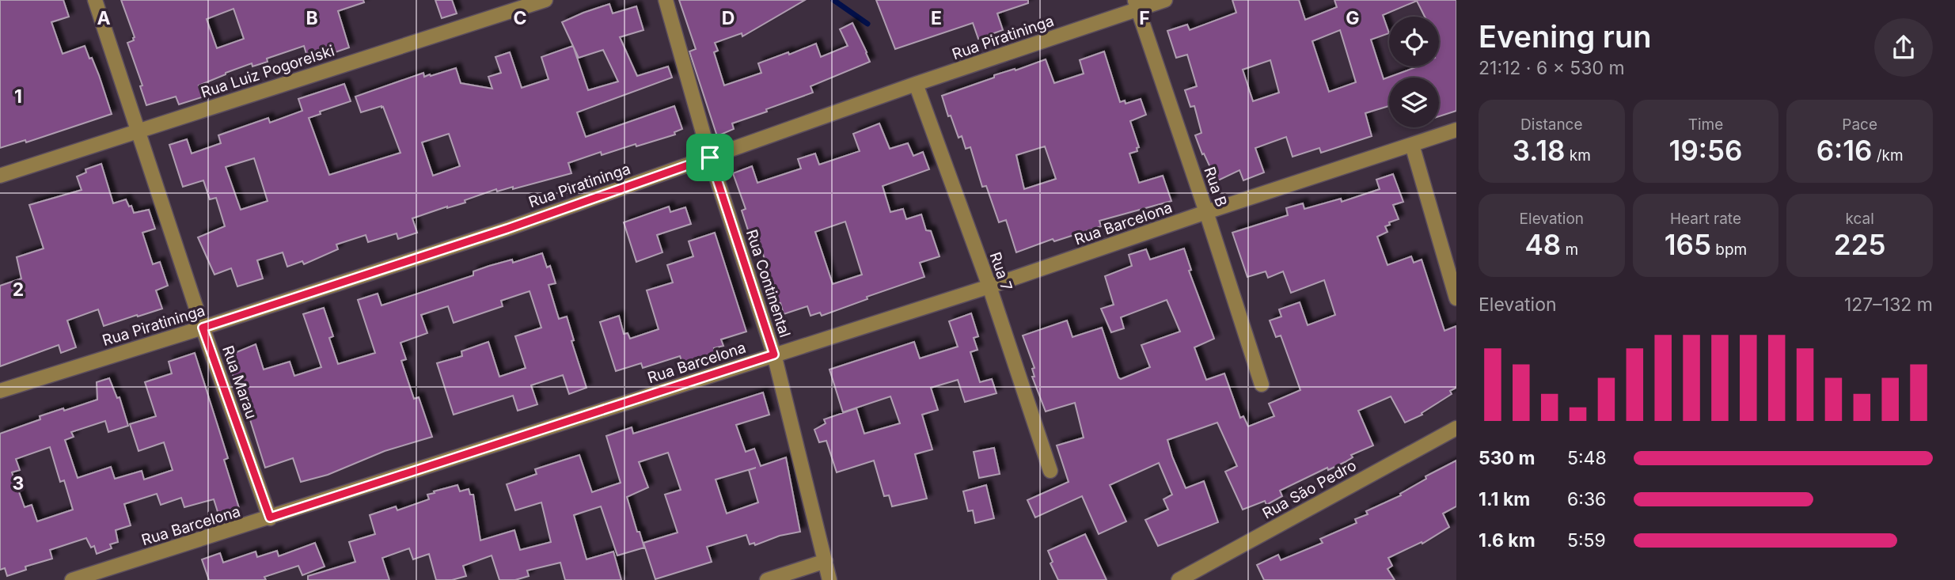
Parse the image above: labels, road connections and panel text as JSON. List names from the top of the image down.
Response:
{
  "streets": {
    "street": [
      "Rua Piratininga",
      "Rua Luiz Pogorelski",
      "Rua B",
      "Rua Barcelona",
      "Rua 7",
      "Rua Continental",
      "Rua Marau",
      "Rua São Pedro"
    ]
  },
  "crossings": [
    ["Rua Piratininga", "Rua B"],
    ["Rua Piratininga", "Rua 7"],
    ["Rua Piratininga", "Rua Continental"],
    ["Rua Piratininga", "Rua Marau"],
    ["Rua Luiz Pogorelski", "Rua Marau"],
    ["Rua B", "Rua Barcelona"],
    ["Rua Barcelona", "Rua 7"],
    ["Rua Barcelona", "Rua Continental"],
    ["Rua Barcelona", "Rua Marau"]
  ],
  "page": {
    "heading": ["Evening run", "21:12 · 6 × 530 m"],
    "stats": [
      ["Distance", "3.18 km"],
      ["Time", "19:56"],
      ["Pace", "6:16 /km"],
      ["Elevation", "48 m"],
      ["Heart rate", "165 bpm"],
      ["kcal", "225"]
    ],
    "chart": ["Elevation", "127–132 m"],
    "list": [
      {
        "name": "530 m",
        "note": "5:48"
      },
      {
        "name": "1.1 km",
        "note": "6:36"
      },
      {
        "name": "1.6 km",
        "note": "5:59"
      }
    ]
  },
  "grid": {
    "columns": [
      "A",
      "B",
      "C",
      "D",
      "E",
      "F",
      "G"
    ],
    "rows": ["1", "2", "3"]
  }
}
